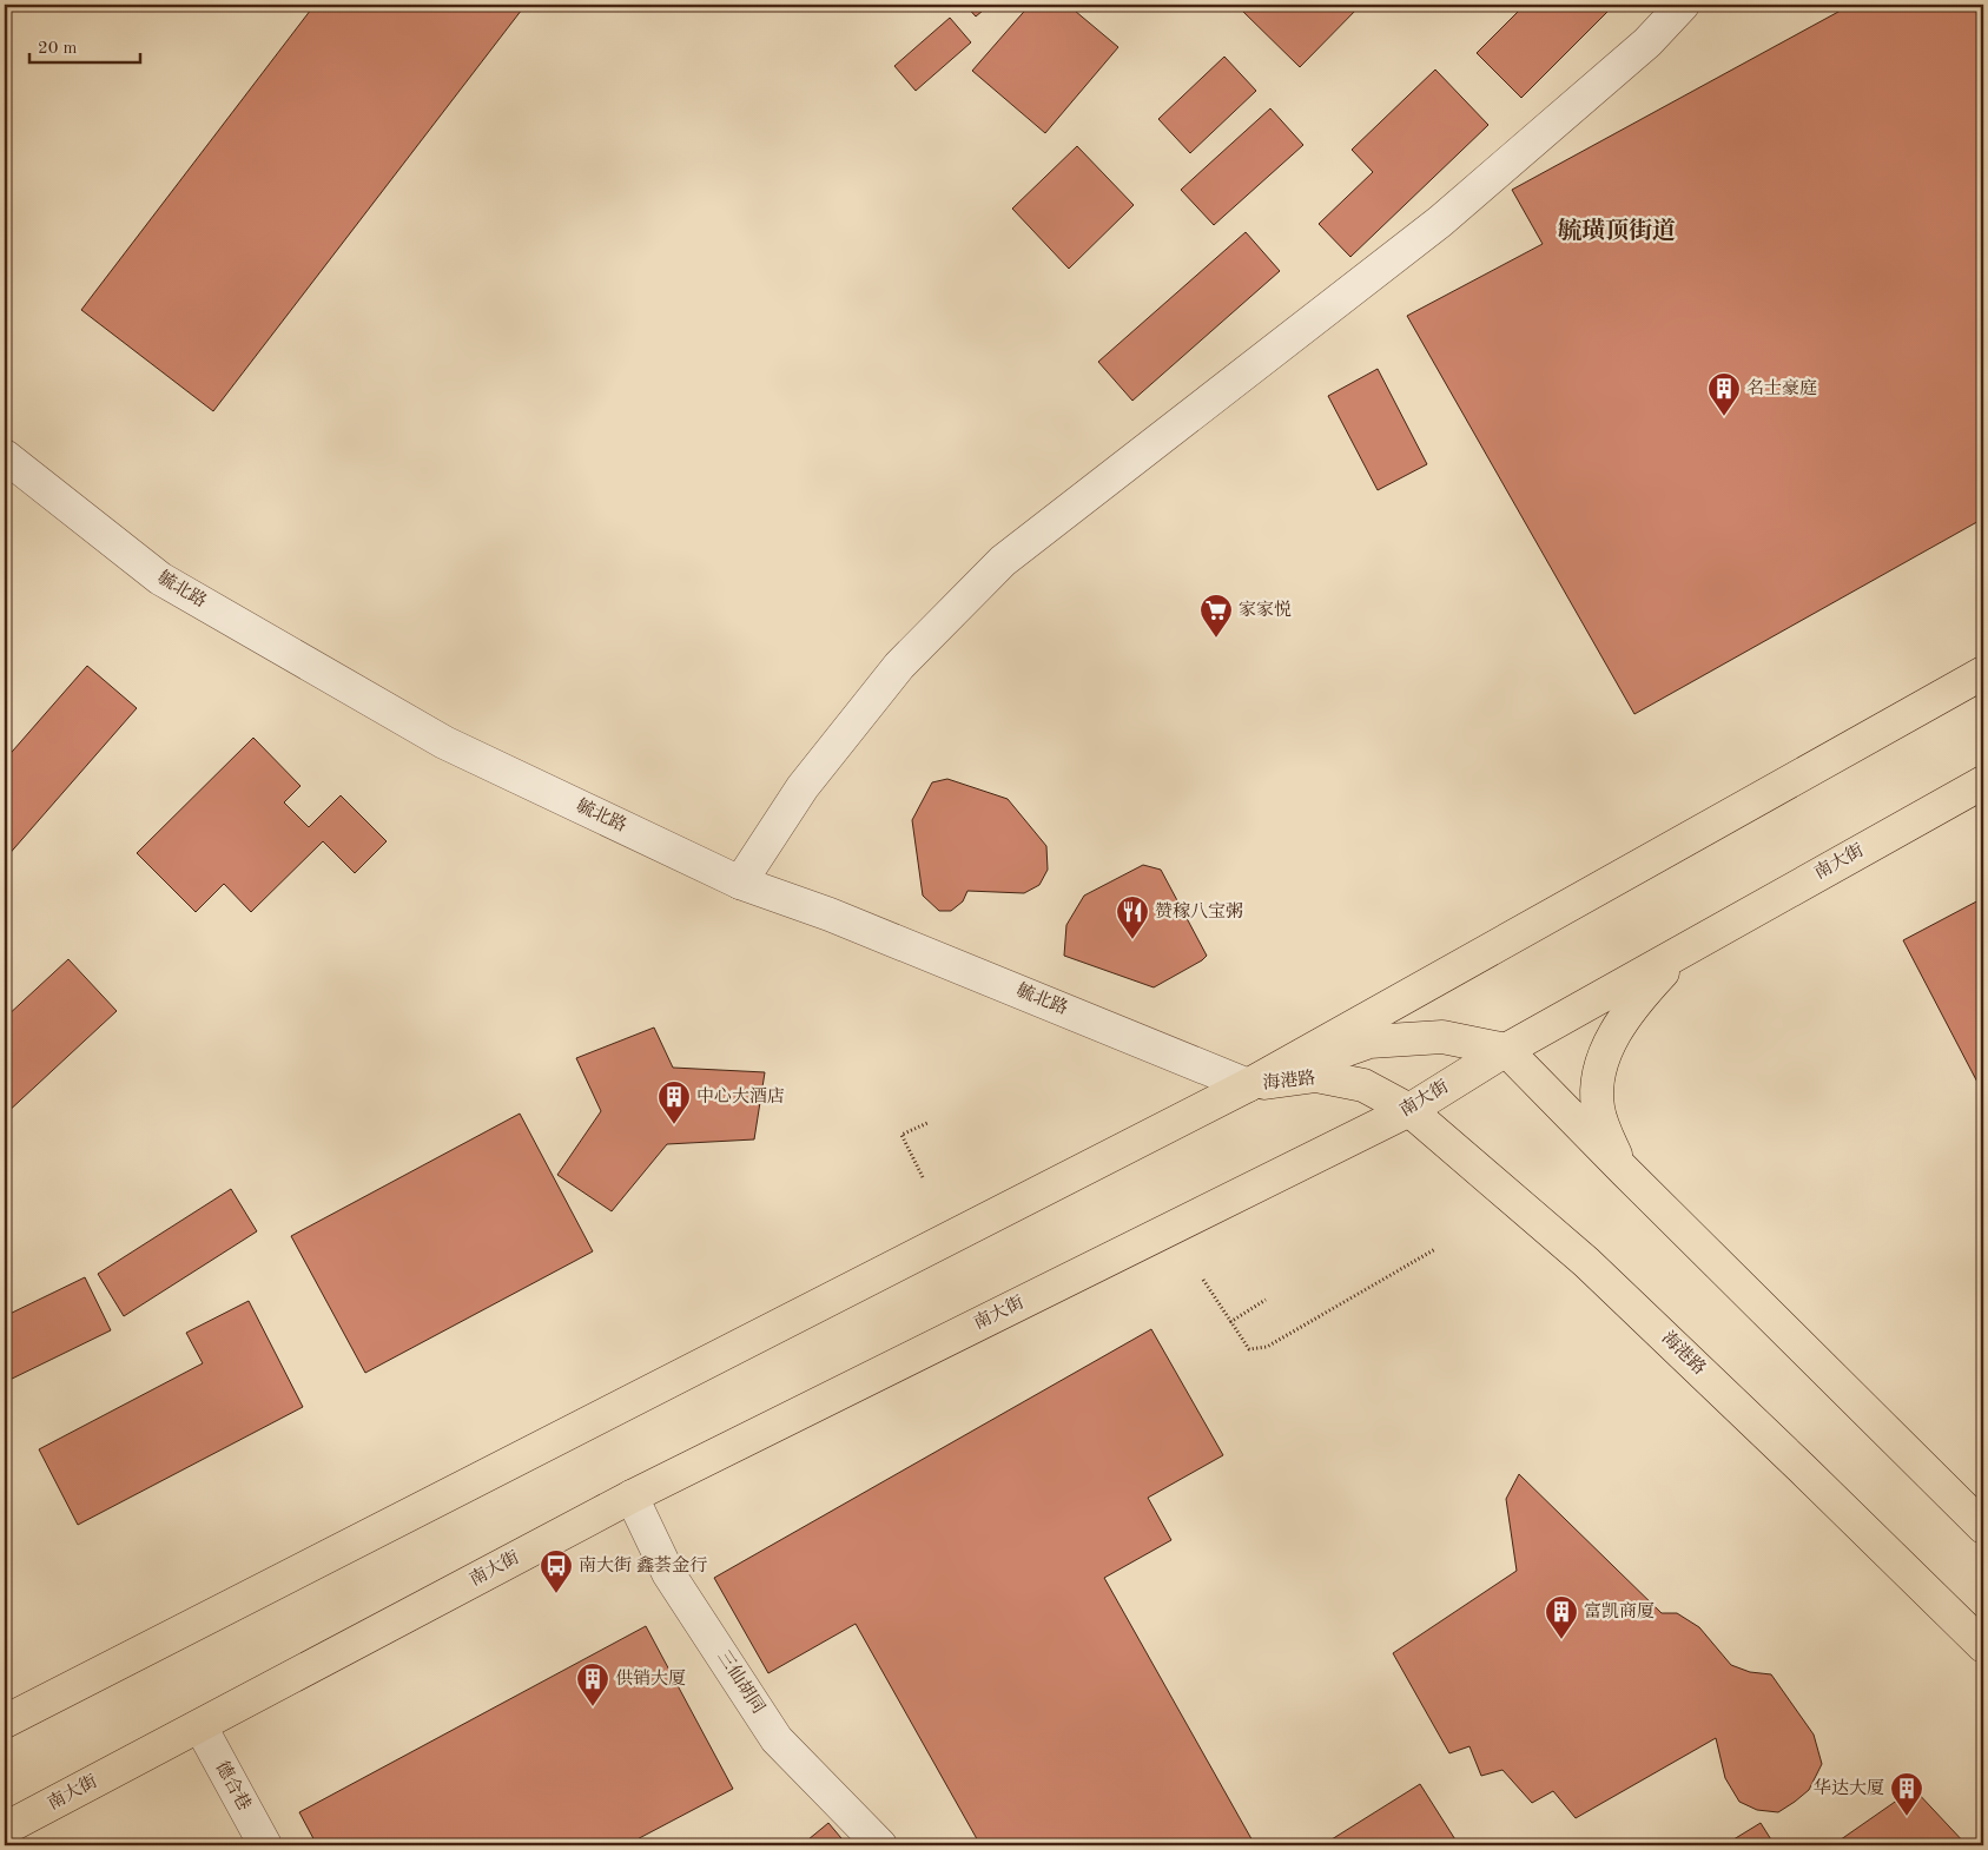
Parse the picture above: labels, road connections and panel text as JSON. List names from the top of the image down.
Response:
{
  "streets": {
    "main road": ["南大街", "海港路"],
    "street": ["毓北路", "三仙胡同", "德合巷"]
  },
  "crossings": [
    ["毓北路", "海港路"],
    ["南大街", "海港路"],
    ["南大街", "三仙胡同"],
    ["南大街", "德合巷"]
  ],
  "districts": ["毓璜顶街道"],
  "places": {
    "building": [
      "名士豪庭",
      "中心大酒店",
      "富凯商厦",
      "供销大厦",
      "华达大厦"
    ],
    "supermarket": ["家家悦"],
    "restaurant": ["赞稼八宝粥"],
    "bus stop": ["南大街 鑫荟金行"]
  },
  "scale_bar": "20 m"
}
